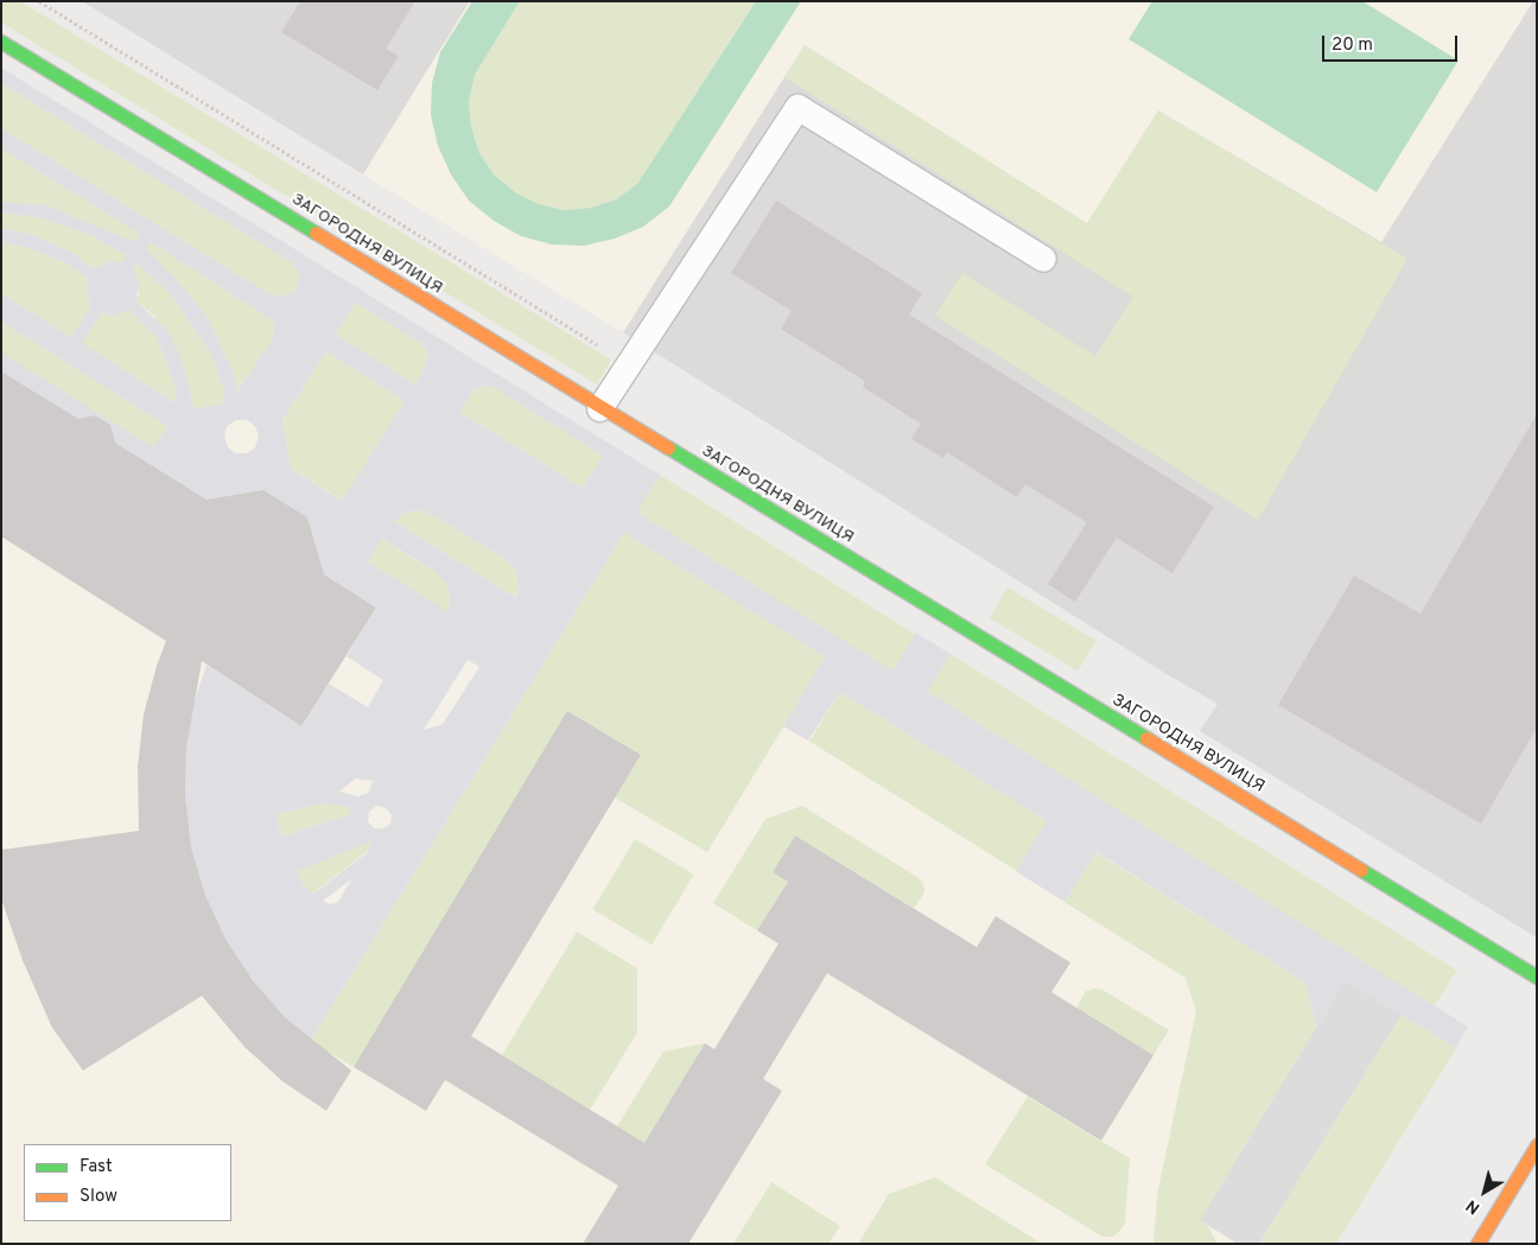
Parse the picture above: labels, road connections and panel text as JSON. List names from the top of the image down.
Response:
{
  "streets": {
    "street": ["ЗАГОРОДНЯ ВУЛИЦЯ"]
  },
  "legend": ["Fast", "Slow"],
  "scale_bar": "20 m",
  "north": "bottom left"
}
